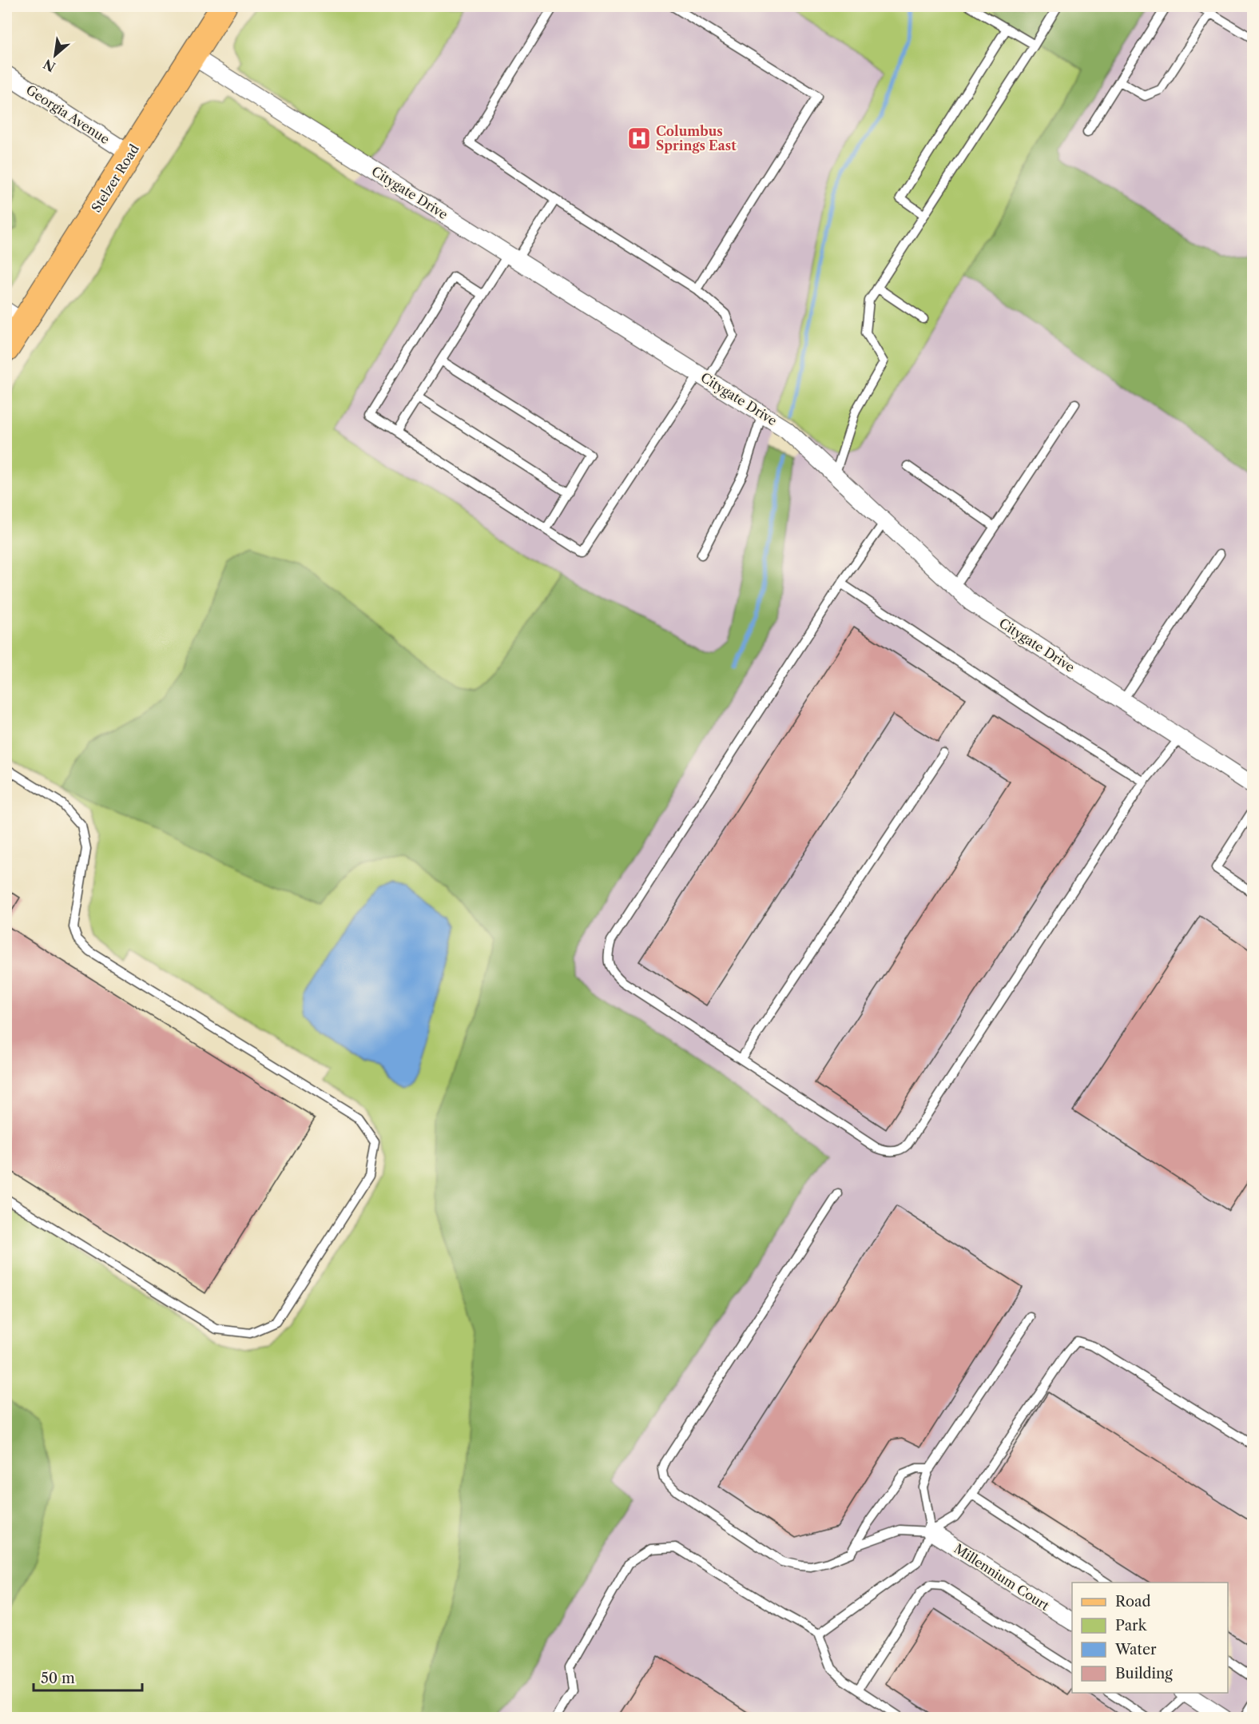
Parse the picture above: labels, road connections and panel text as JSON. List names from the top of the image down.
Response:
{
  "streets": {
    "main road": ["Stelzer Road"],
    "street": ["Georgia Avenue", "Citygate Drive", "Millennium Court"]
  },
  "crossings": [
    ["Georgia Avenue", "Stelzer Road"],
    ["Stelzer Road", "Citygate Drive"]
  ],
  "places": {
    "hospital": ["Columbus Springs East"]
  },
  "legend": [
    "Road",
    "Park",
    "Water",
    "Building"
  ],
  "scale_bar": "50 m",
  "north": "bottom left"
}
